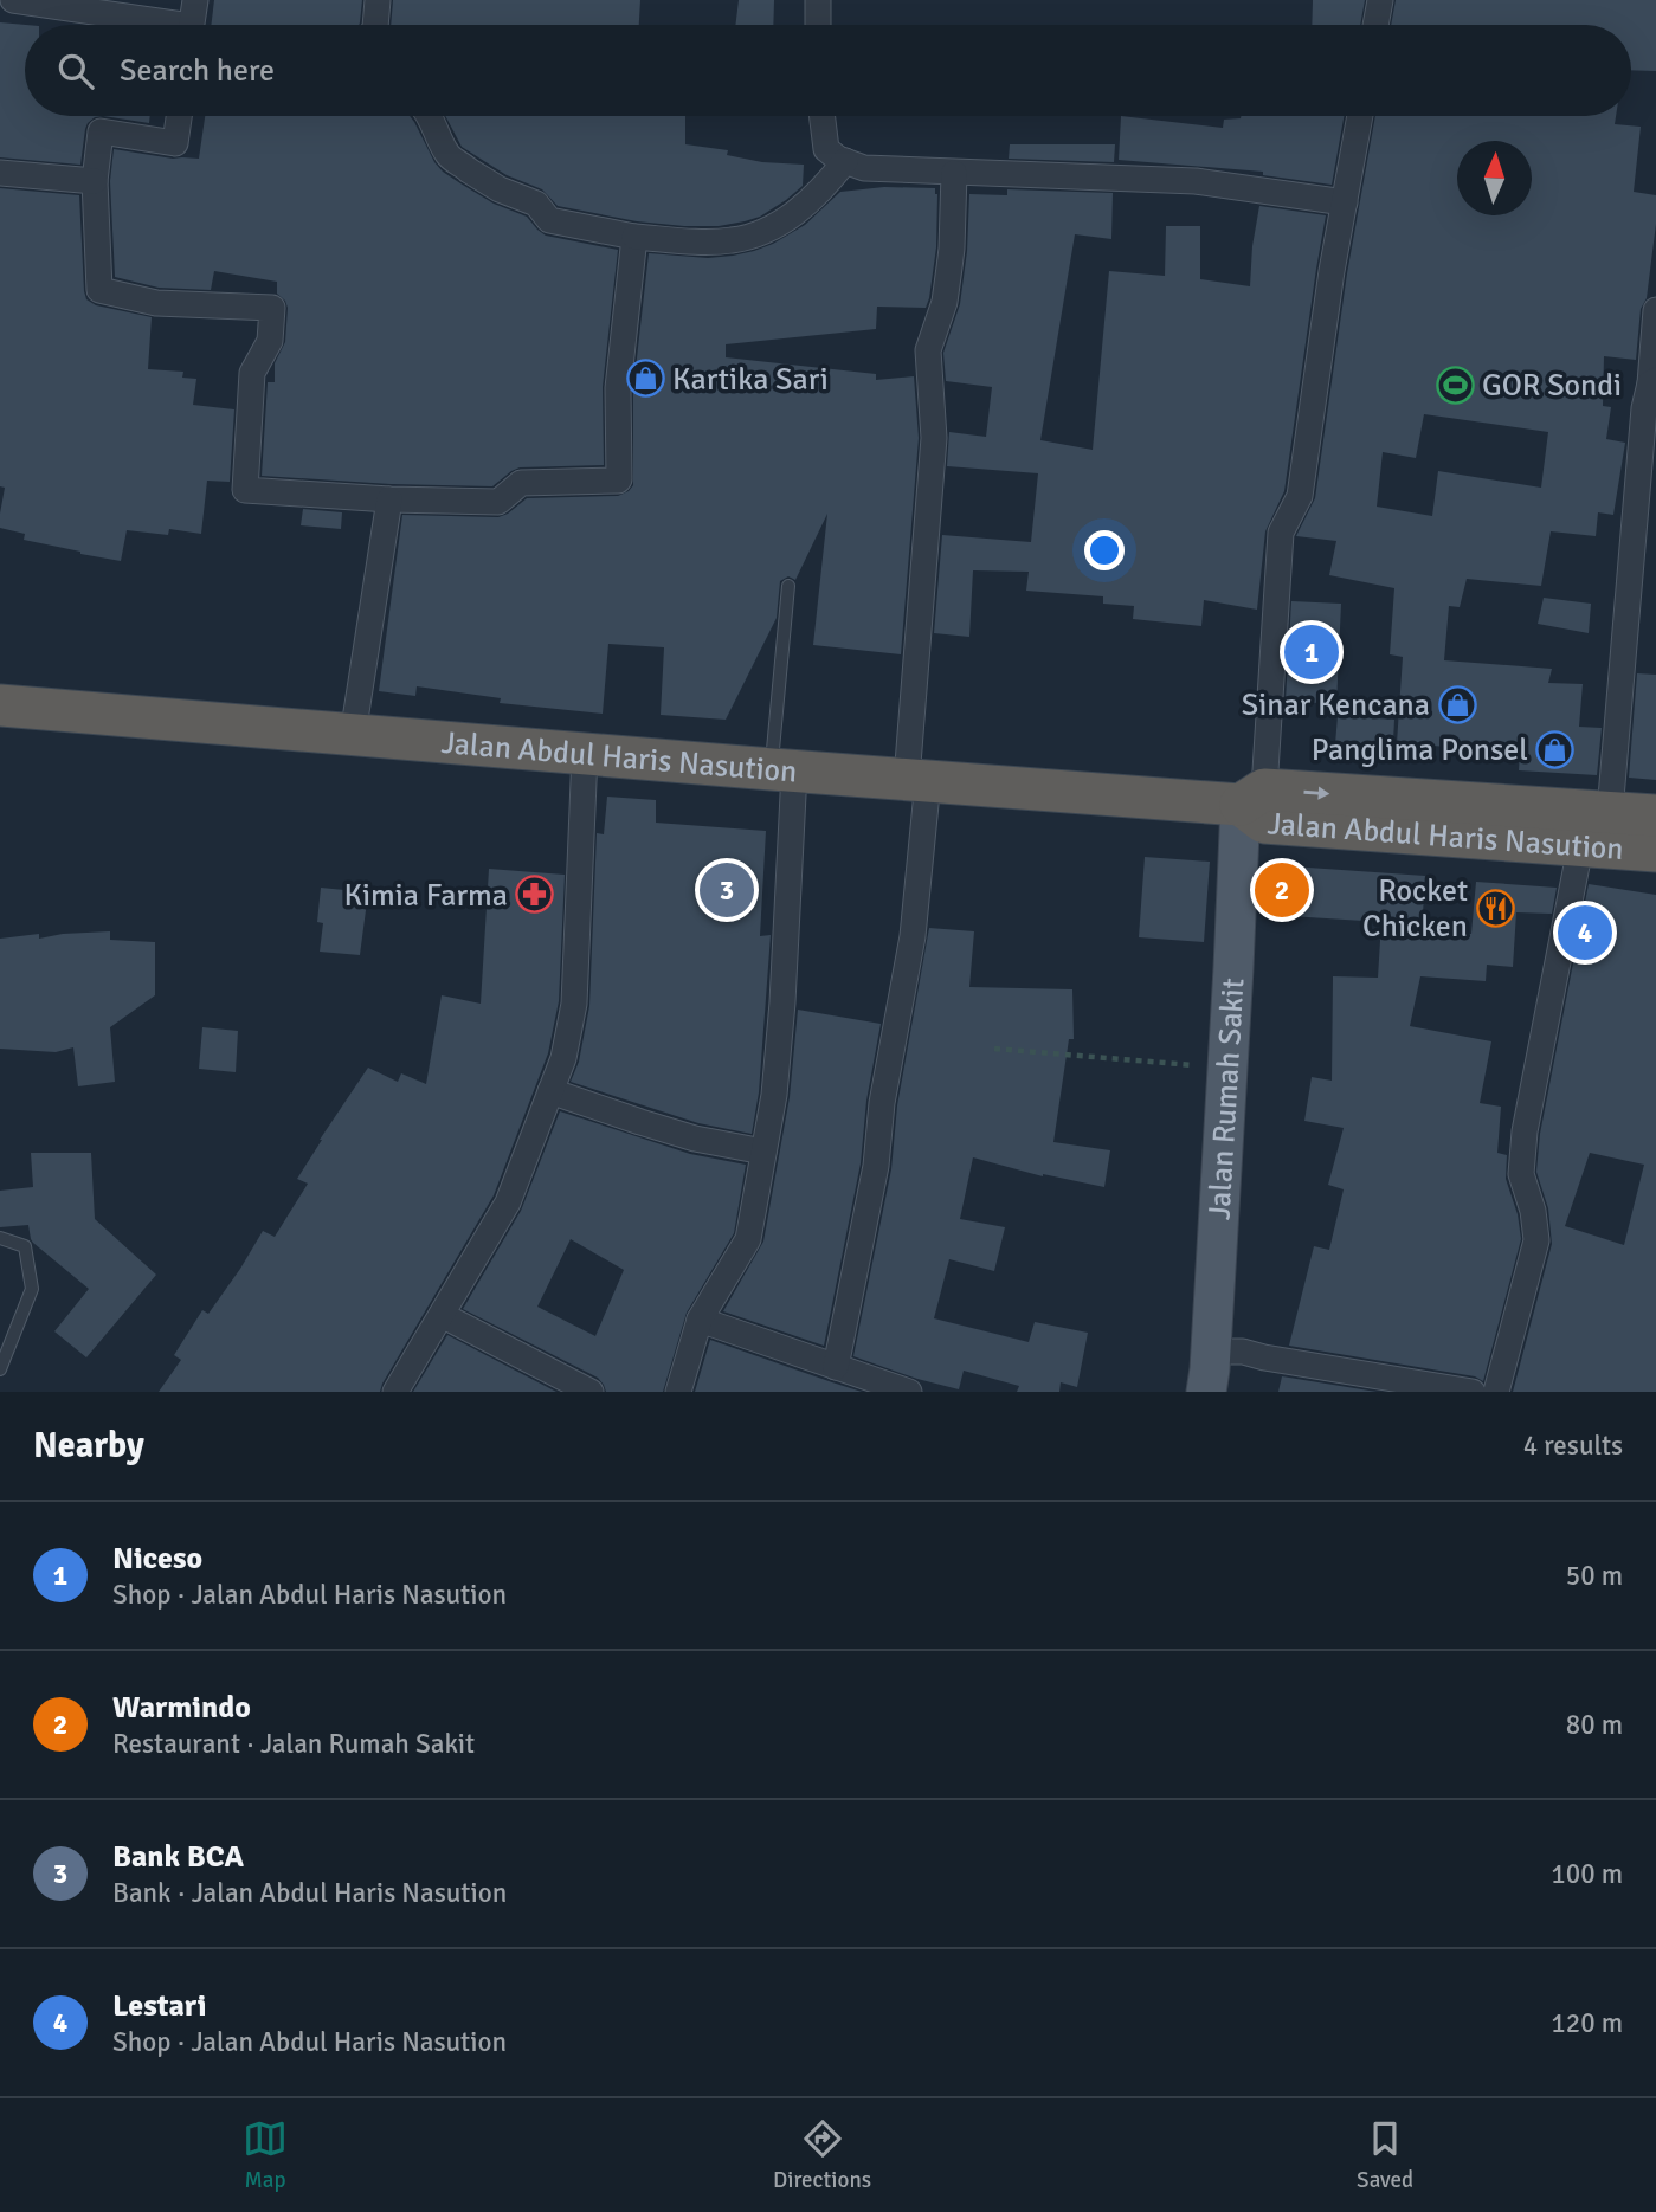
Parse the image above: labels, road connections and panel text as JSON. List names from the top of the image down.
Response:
{
  "streets": {
    "highway": ["Jalan Abdul Haris Nasution"],
    "main road": ["Jalan Rumah Sakit"]
  },
  "crossings": [
    ["Jalan Abdul Haris Nasution", "Jalan Rumah Sakit"]
  ],
  "places": {
    "shop": ["Kartika Sari", "Sinar Kencana", "Panglima Ponsel"],
    "sports": ["GOR Sondi"],
    "pharmacy": ["Kimia Farma"],
    "restaurant": ["Rocket Chicken"]
  },
  "north": "top",
  "page": {
    "search": "Search here",
    "pins": [
      "1",
      "2",
      "3",
      "4"
    ],
    "heading": ["Nearby", "4 results"],
    "list": [
      {
        "mark": "1",
        "name": "Niceso",
        "note": "Shop · Jalan Abdul Haris Nasution",
        "value": "50 m"
      },
      {
        "mark": "2",
        "name": "Warmindo",
        "note": "Restaurant · Jalan Rumah Sakit",
        "value": "80 m"
      },
      {
        "mark": "3",
        "name": "Bank BCA",
        "note": "Bank · Jalan Abdul Haris Nasution",
        "value": "100 m"
      },
      {
        "mark": "4",
        "name": "Lestari",
        "note": "Shop · Jalan Abdul Haris Nasution",
        "value": "120 m"
      }
    ],
    "nav": ["Map", "Directions", "Saved"]
  }
}
